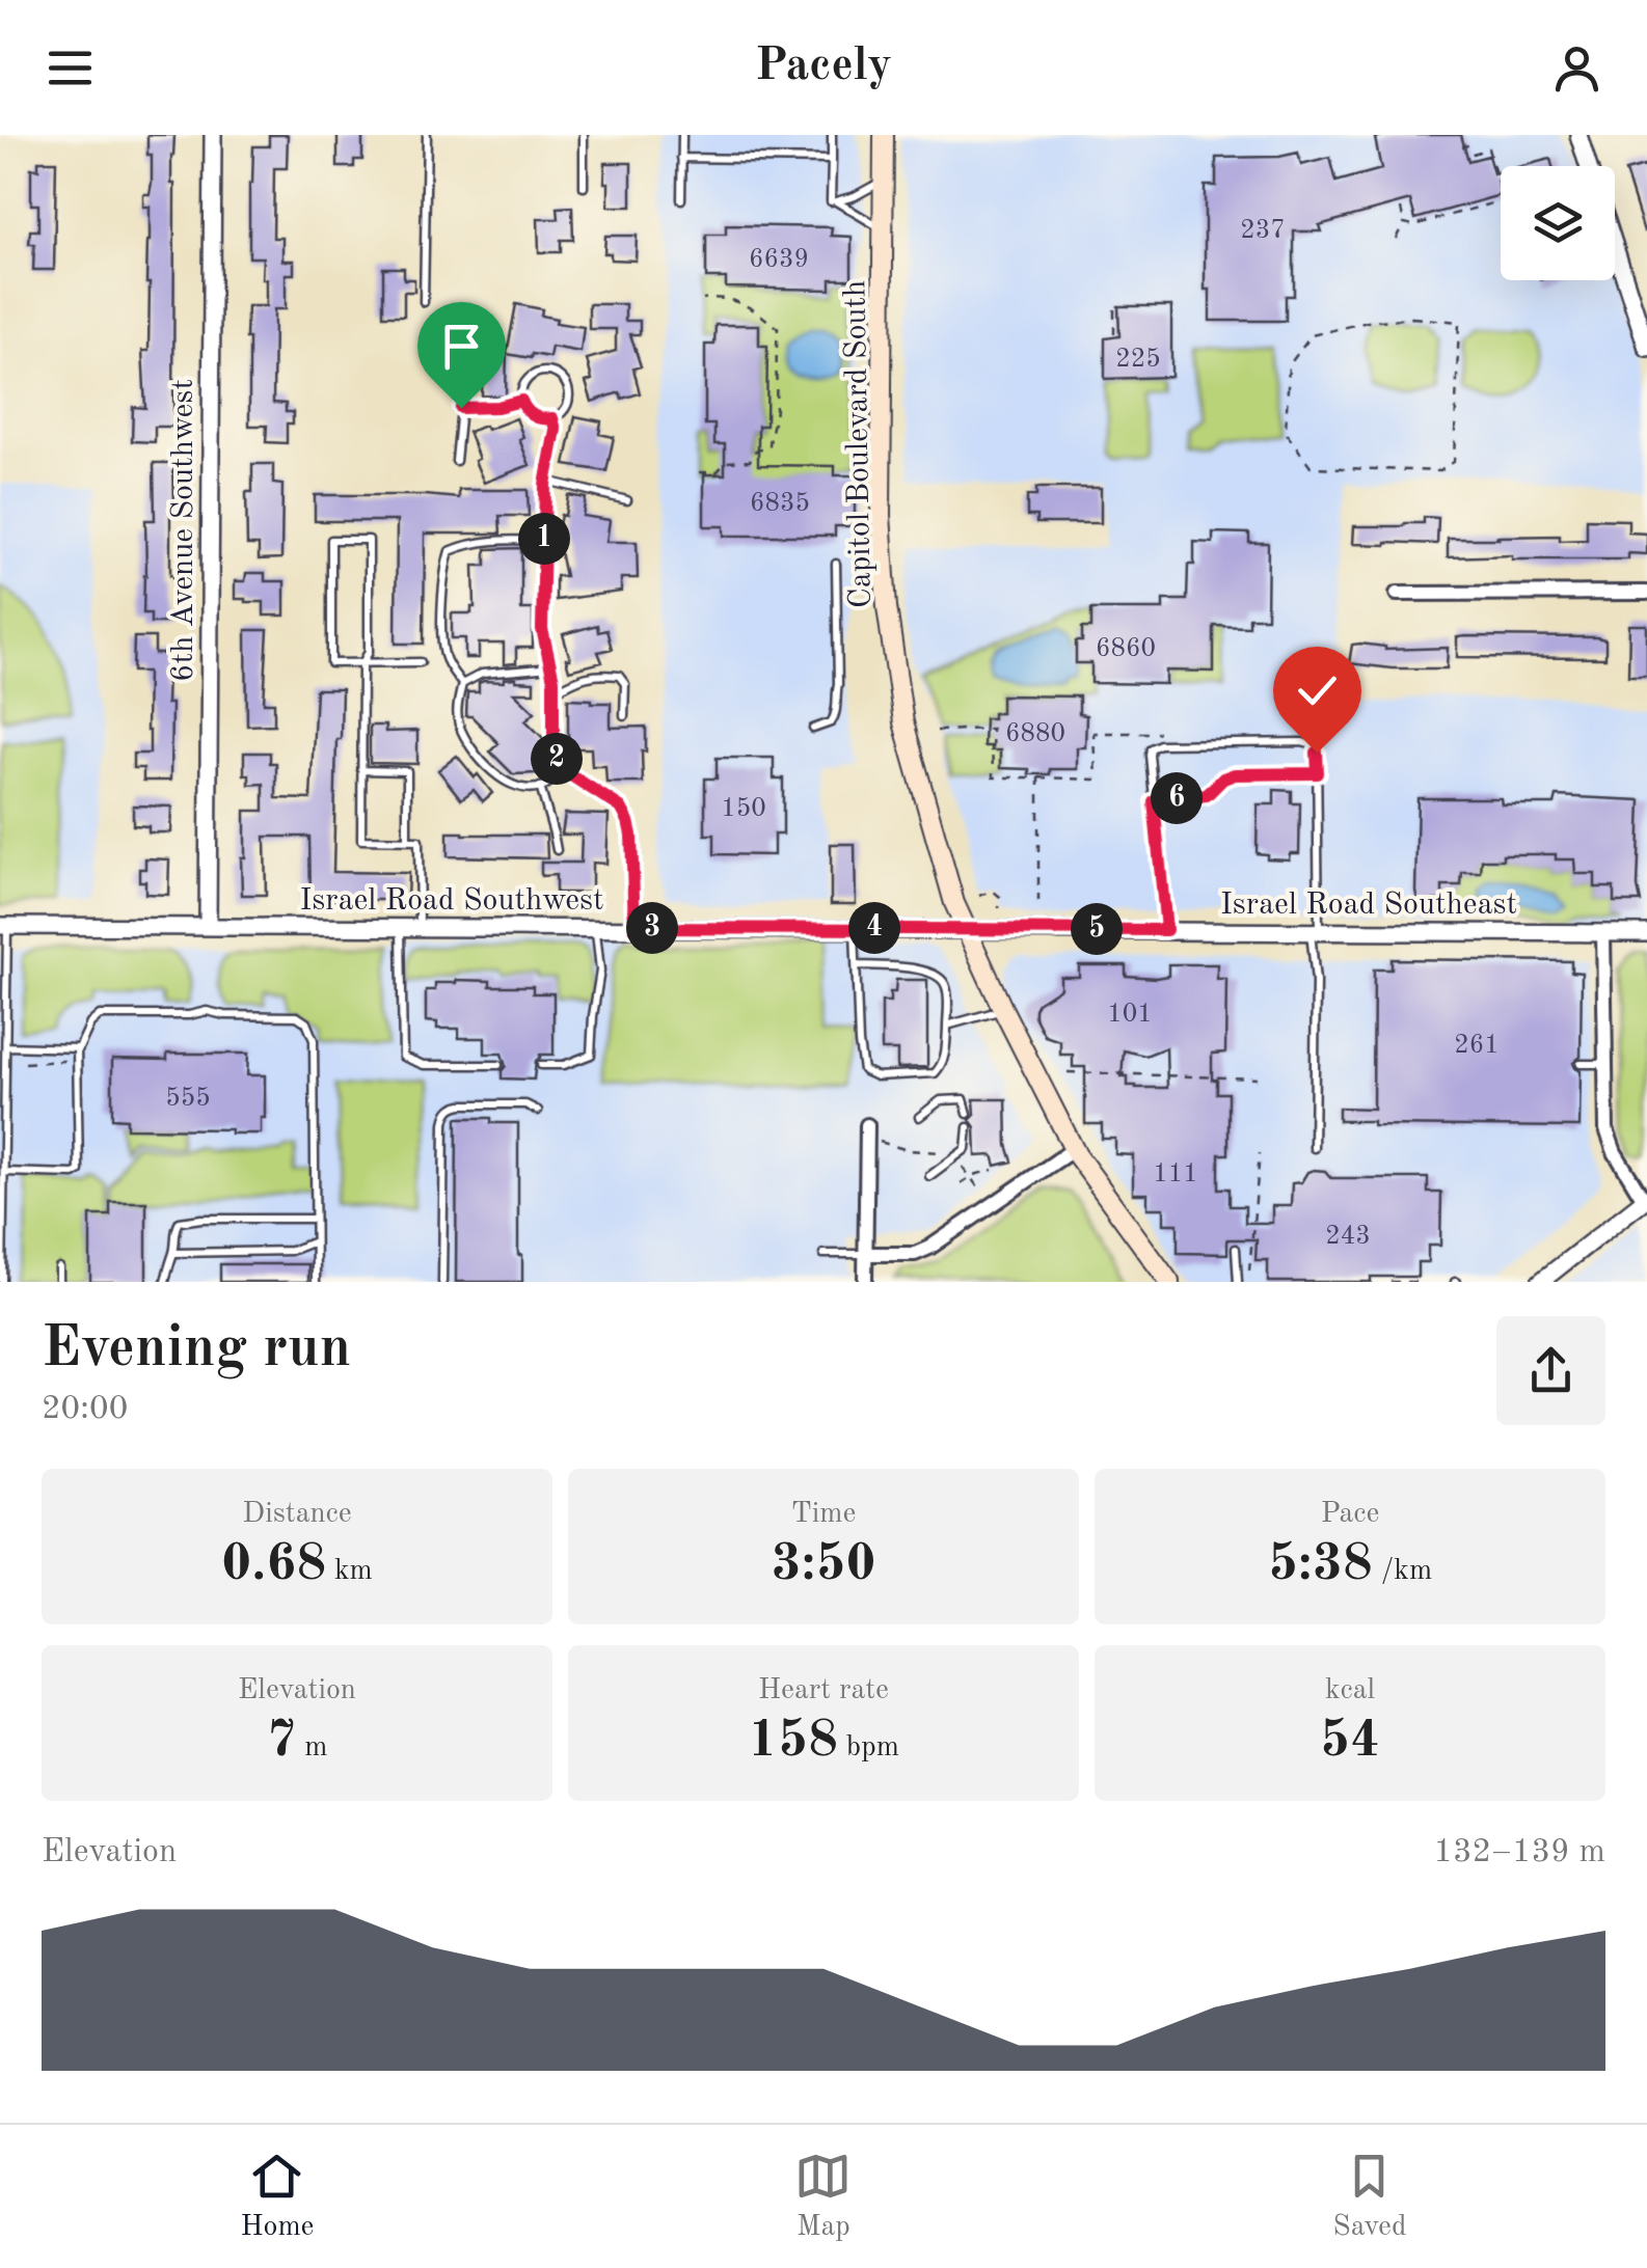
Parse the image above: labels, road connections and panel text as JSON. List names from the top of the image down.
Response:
{
  "streets": {
    "main road": ["Capitol Boulevard South"],
    "street": ["6th Avenue Southwest", "Israel Road Southwest", "Israel Road Southeast"]
  },
  "crossings": [
    ["Capitol Boulevard South", "Israel Road Southwest"],
    ["Capitol Boulevard South", "Israel Road Southeast"],
    ["6th Avenue Southwest", "Israel Road Southwest"],
    ["Israel Road Southwest", "Israel Road Southeast"]
  ],
  "house_numbers": [
    "237",
    "6639",
    "225",
    "6835",
    "6860",
    "6880",
    "150",
    "101",
    "261",
    "555",
    "111",
    "243"
  ],
  "page": {
    "header": "Pacely",
    "pins": [
      "1",
      "2",
      "6",
      "3",
      "4",
      "5"
    ],
    "heading": ["Evening run", "20:00"],
    "stats": [
      ["Distance", "0.68 km"],
      ["Time", "3:50"],
      ["Pace", "5:38 /km"],
      ["Elevation", "7 m"],
      ["Heart rate", "158 bpm"],
      ["kcal", "54"]
    ],
    "chart": ["Elevation", "132–139 m"],
    "tabs": ["Home", "Map", "Saved"]
  }
}
